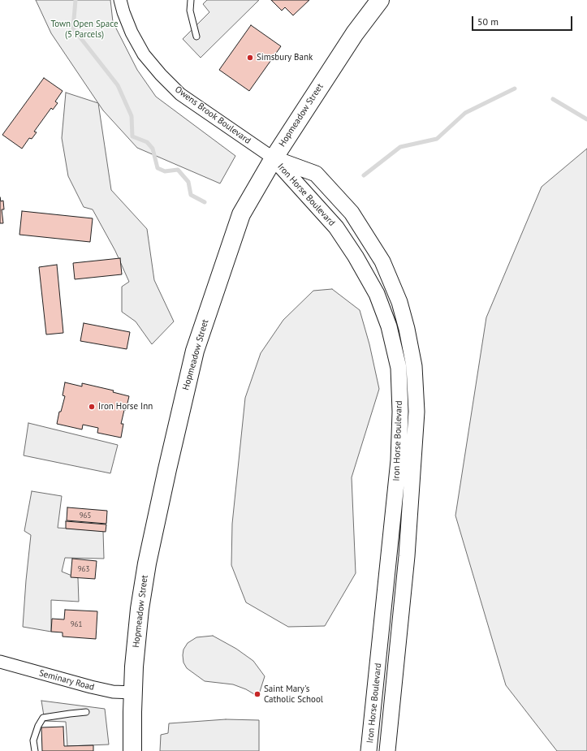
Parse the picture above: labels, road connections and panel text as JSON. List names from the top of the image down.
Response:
{
  "streets": {
    "highway": ["Hopmeadow Street"],
    "street": ["Owens Brook Boulevard", "Iron Horse Boulevard", "Seminary Road"]
  },
  "crossings": [
    ["Owens Brook Boulevard", "Hopmeadow Street"],
    ["Owens Brook Boulevard", "Iron Horse Boulevard"],
    ["Hopmeadow Street", "Iron Horse Boulevard"],
    ["Hopmeadow Street", "Seminary Road"]
  ],
  "parks": ["Town Open Space (5 Parcels)"],
  "places": ["Simsbury Bank", "Iron Horse Inn", "Saint Mary's Catholic School"],
  "house_numbers": ["965", "963", "961"],
  "scale_bar": "50 m"
}
